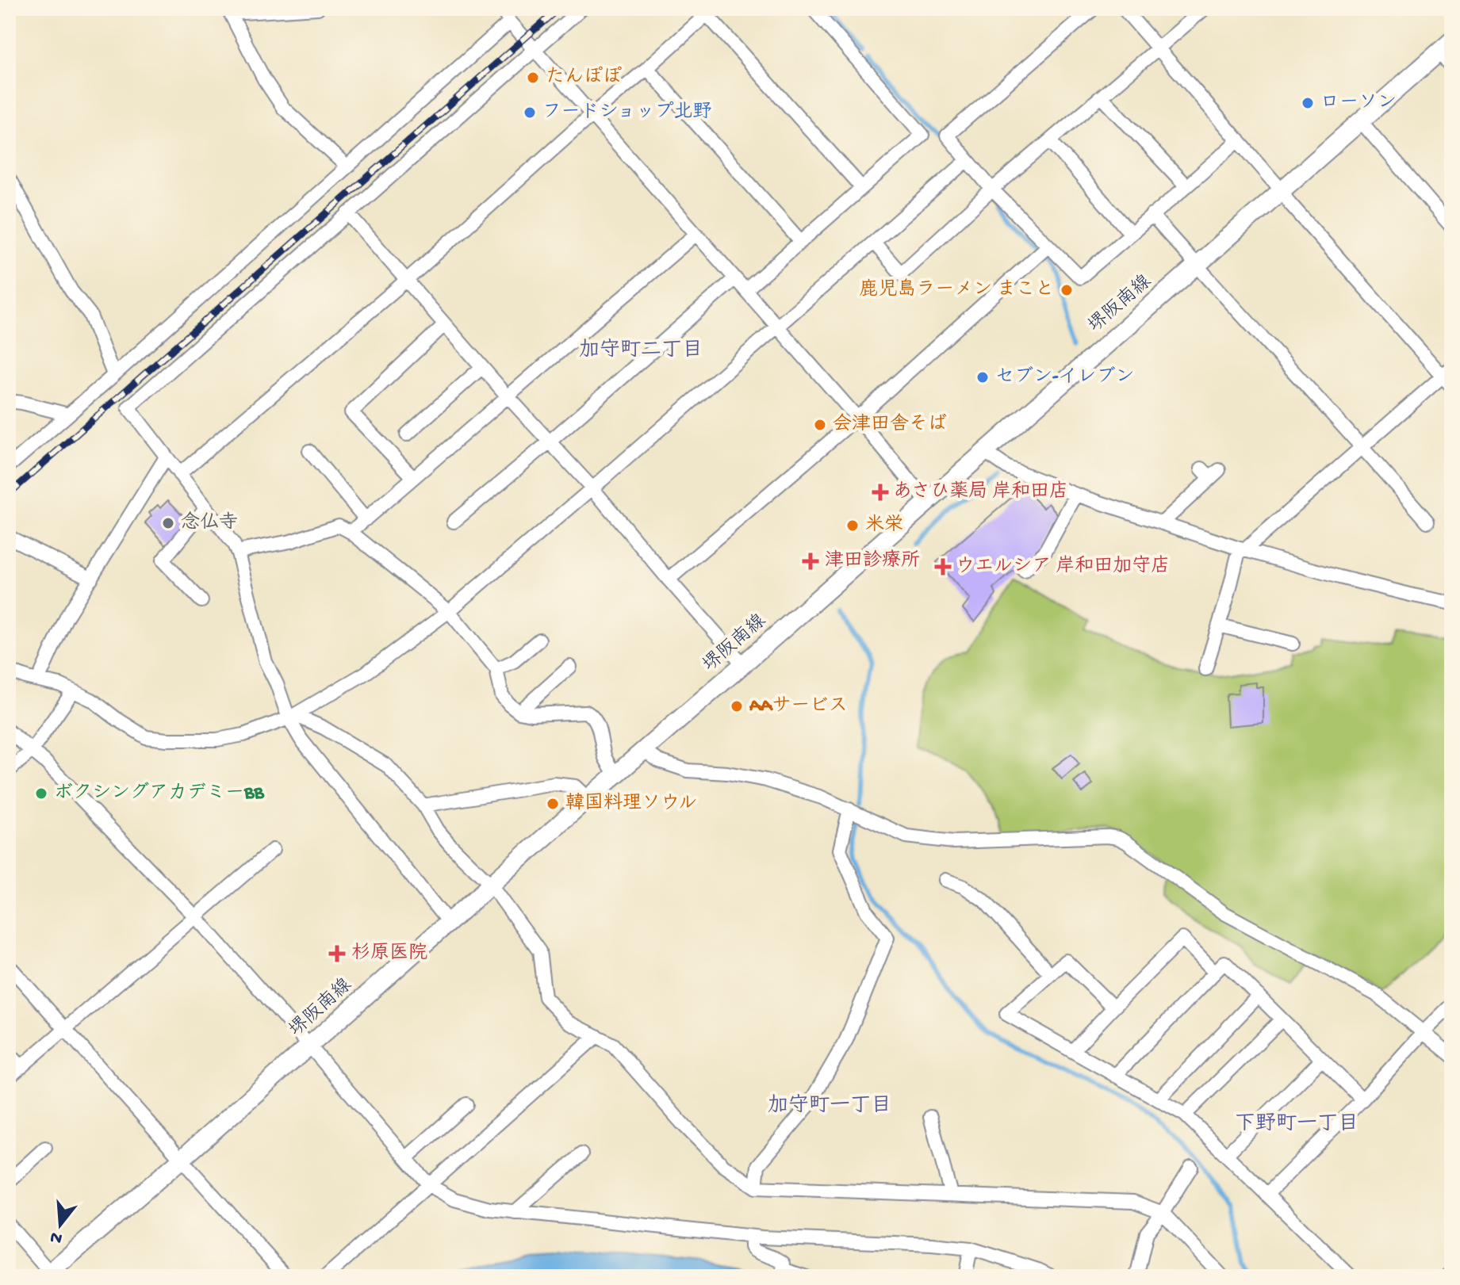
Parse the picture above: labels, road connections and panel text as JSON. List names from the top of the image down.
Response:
{
  "streets": {
    "main road": ["堺阪南線"]
  },
  "districts": ["加守町二丁目", "加守町一丁目", "下野町一丁目"],
  "places": {
    "other": [
      "たんぽぽ",
      "ローソン",
      "フードショップ北野",
      "鹿児島ラーメン まこと",
      "セブン-イレブン",
      "会津田舎そば",
      "念仏寺",
      "米栄",
      "AAサービス",
      "ボクシングアカデミーBB",
      "韓国料理ソウル"
    ],
    "health": [
      "あさひ薬局 岸和田店",
      "津田診療所",
      "ウエルシア 岸和田加守店",
      "杉原医院"
    ]
  },
  "north": "bottom"
}
